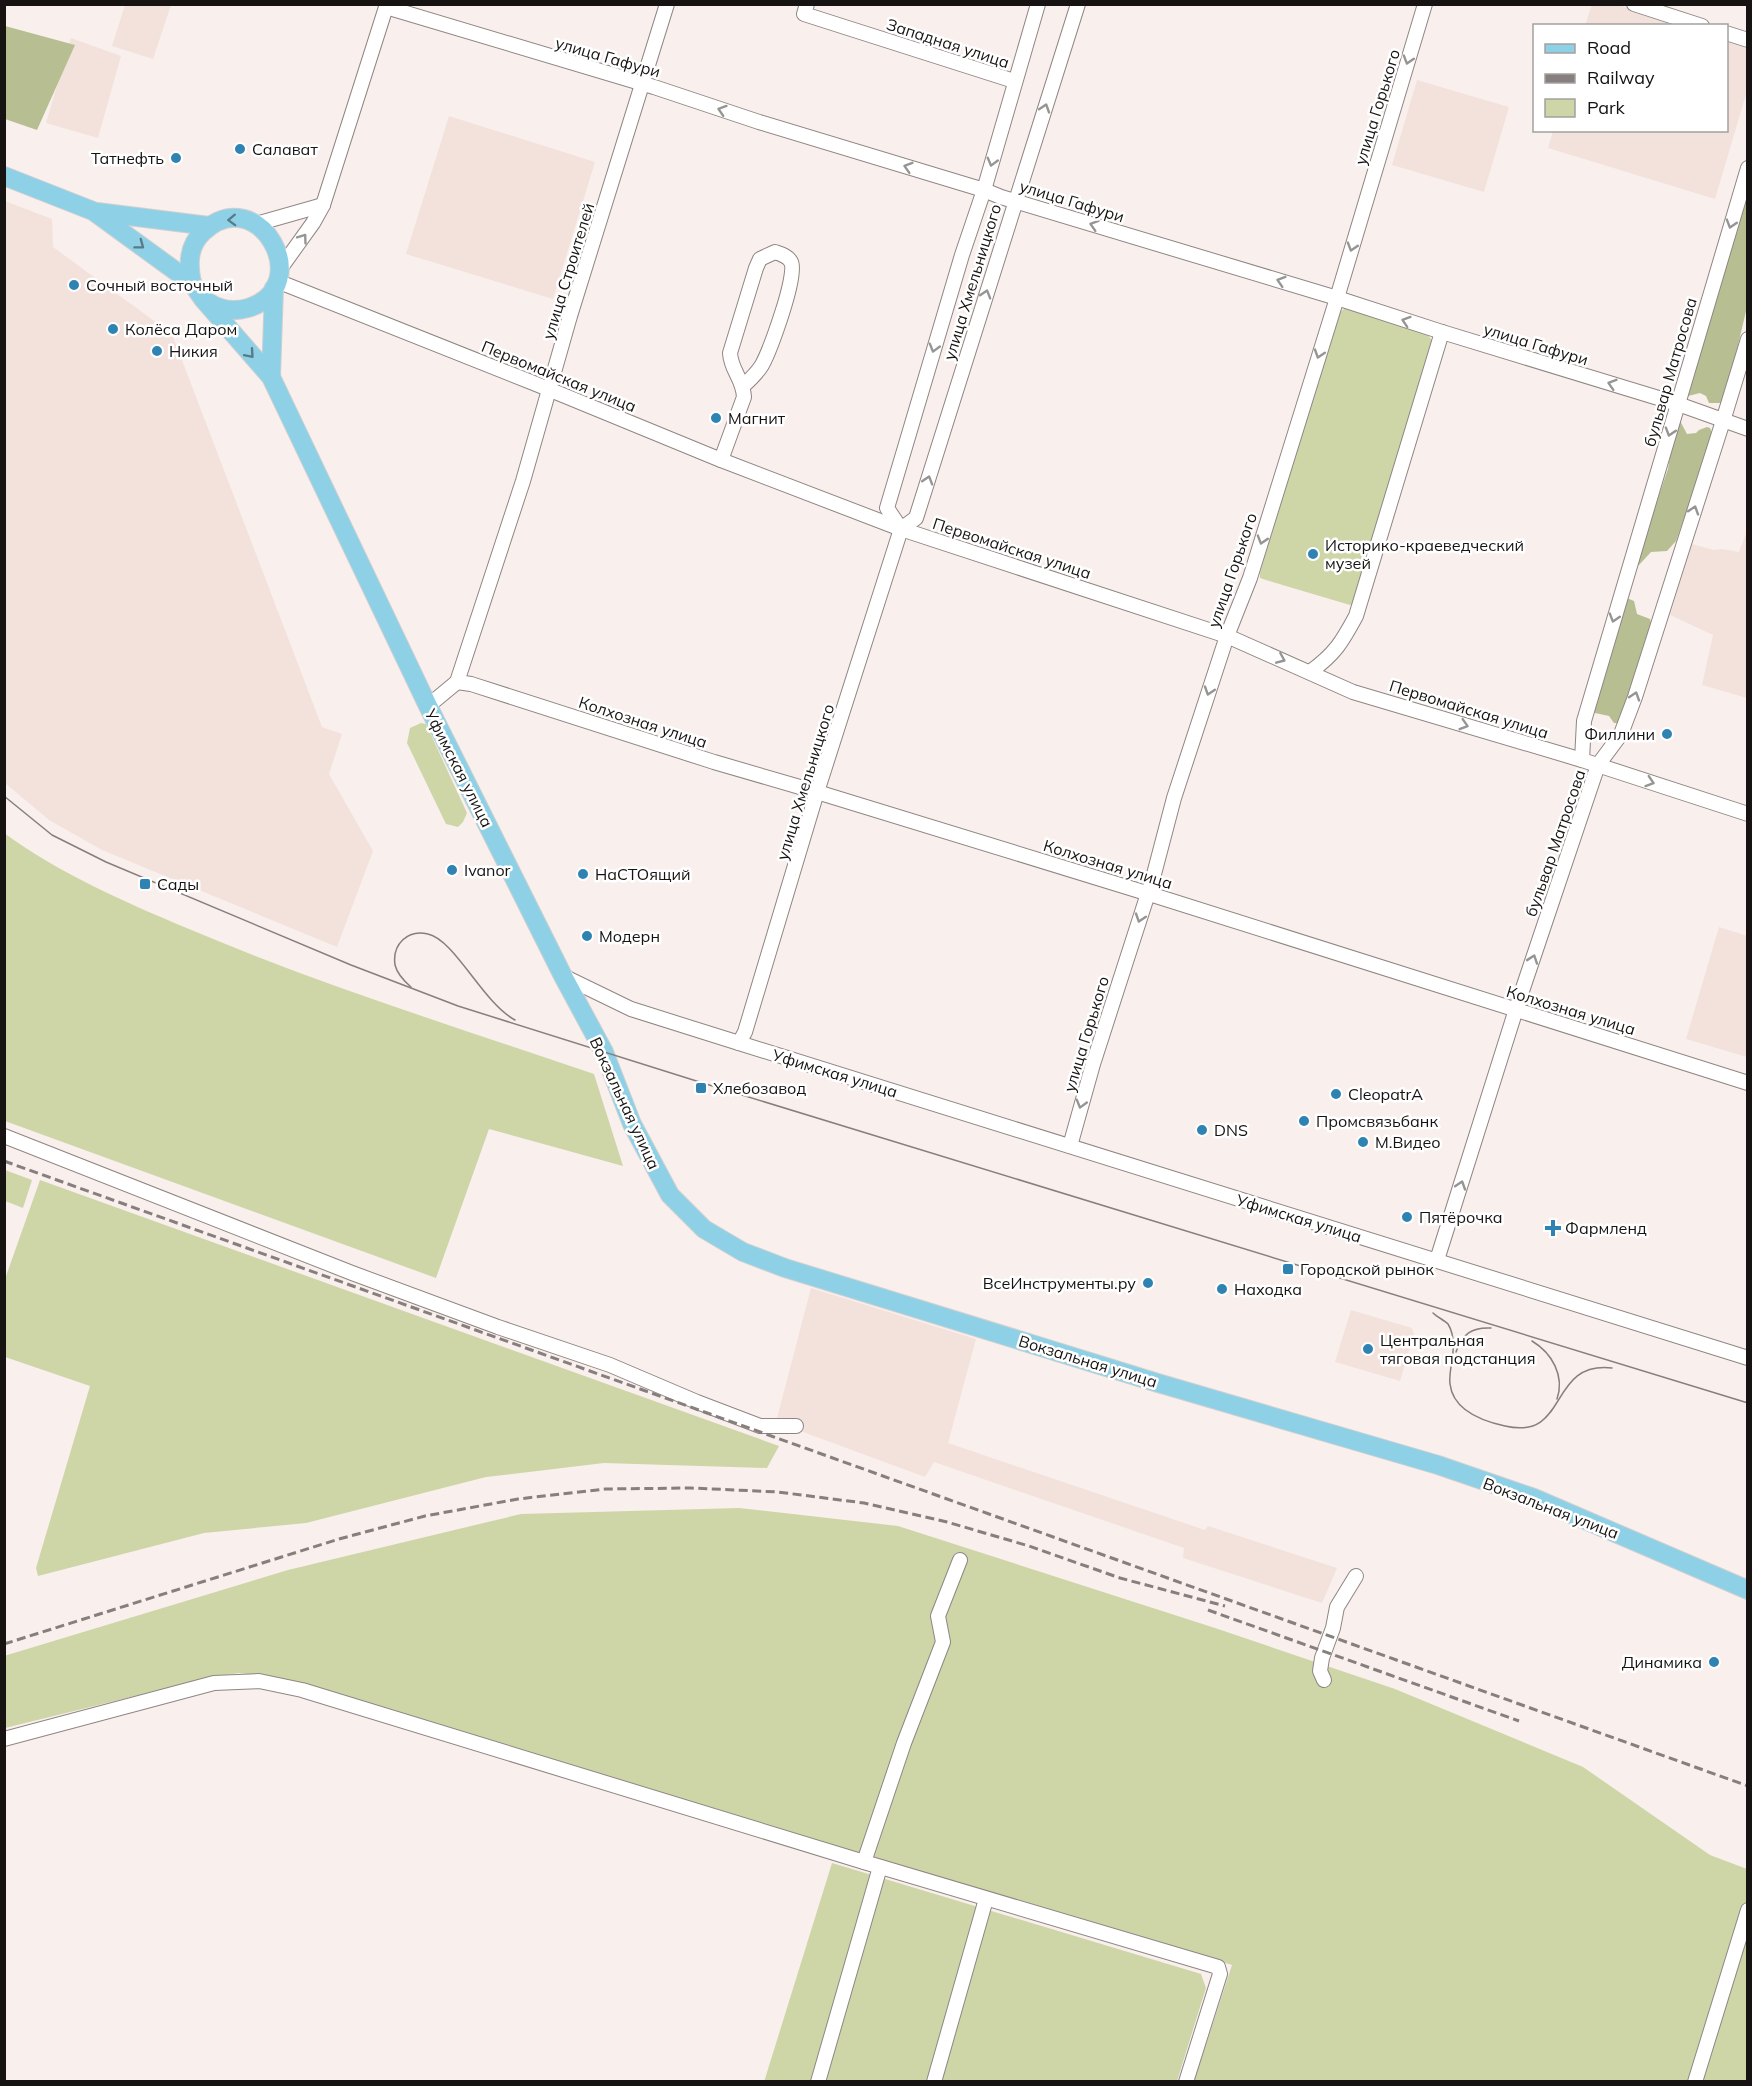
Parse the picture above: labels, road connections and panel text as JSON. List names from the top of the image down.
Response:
{
  "streets": {
    "main road": ["Уфимская улица", "Вокзальная улица"],
    "street": [
      "Западная улица",
      "улица Гафури",
      "улица Горького",
      "улица Строителей",
      "улица Хмельницкого",
      "бульвар Матросова",
      "Первомайская улица",
      "Колхозная улица"
    ]
  },
  "crossings": [
    ["Западная улица", "улица Хмельницкого"],
    ["улица Гафури", "улица Горького"],
    ["улица Гафури", "улица Строителей"],
    ["улица Гафури", "улица Хмельницкого"],
    ["улица Гафури", "бульвар Матросова"],
    ["улица Горького", "Первомайская улица"],
    ["улица Горького", "Колхозная улица"],
    ["улица Горького", "Уфимская улица"],
    ["улица Строителей", "Первомайская улица"],
    ["улица Строителей", "Колхозная улица"],
    ["улица Хмельницкого", "Первомайская улица"],
    ["улица Хмельницкого", "Колхозная улица"],
    ["улица Хмельницкого", "Уфимская улица"],
    ["бульвар Матросова", "Первомайская улица"],
    ["бульвар Матросова", "Колхозная улица"],
    ["бульвар Матросова", "Уфимская улица"],
    ["Уфимская улица", "Вокзальная улица"]
  ],
  "one_way": ["улица Гафури"],
  "places": {
    "other": [
      "Салават",
      "Татнефть",
      "Сочный восточный",
      "Колёса Даром",
      "Никия",
      "Магнит",
      "Историко-краеведческий музей",
      "Филлини",
      "Ivanor",
      "НаСТОящий",
      "Модерн",
      "CleopatrA",
      "Промсвязьбанк",
      "DNS",
      "М.Видео",
      "Пятёрочка",
      "ВсеИнструменты.ру",
      "Находка",
      "Центральная тяговая подстанция",
      "Динамика"
    ],
    "transit": ["Сады", "Хлебозавод", "Городской рынок"],
    "health": ["Фармленд"]
  },
  "legend": ["Road", "Railway", "Park"]
}
